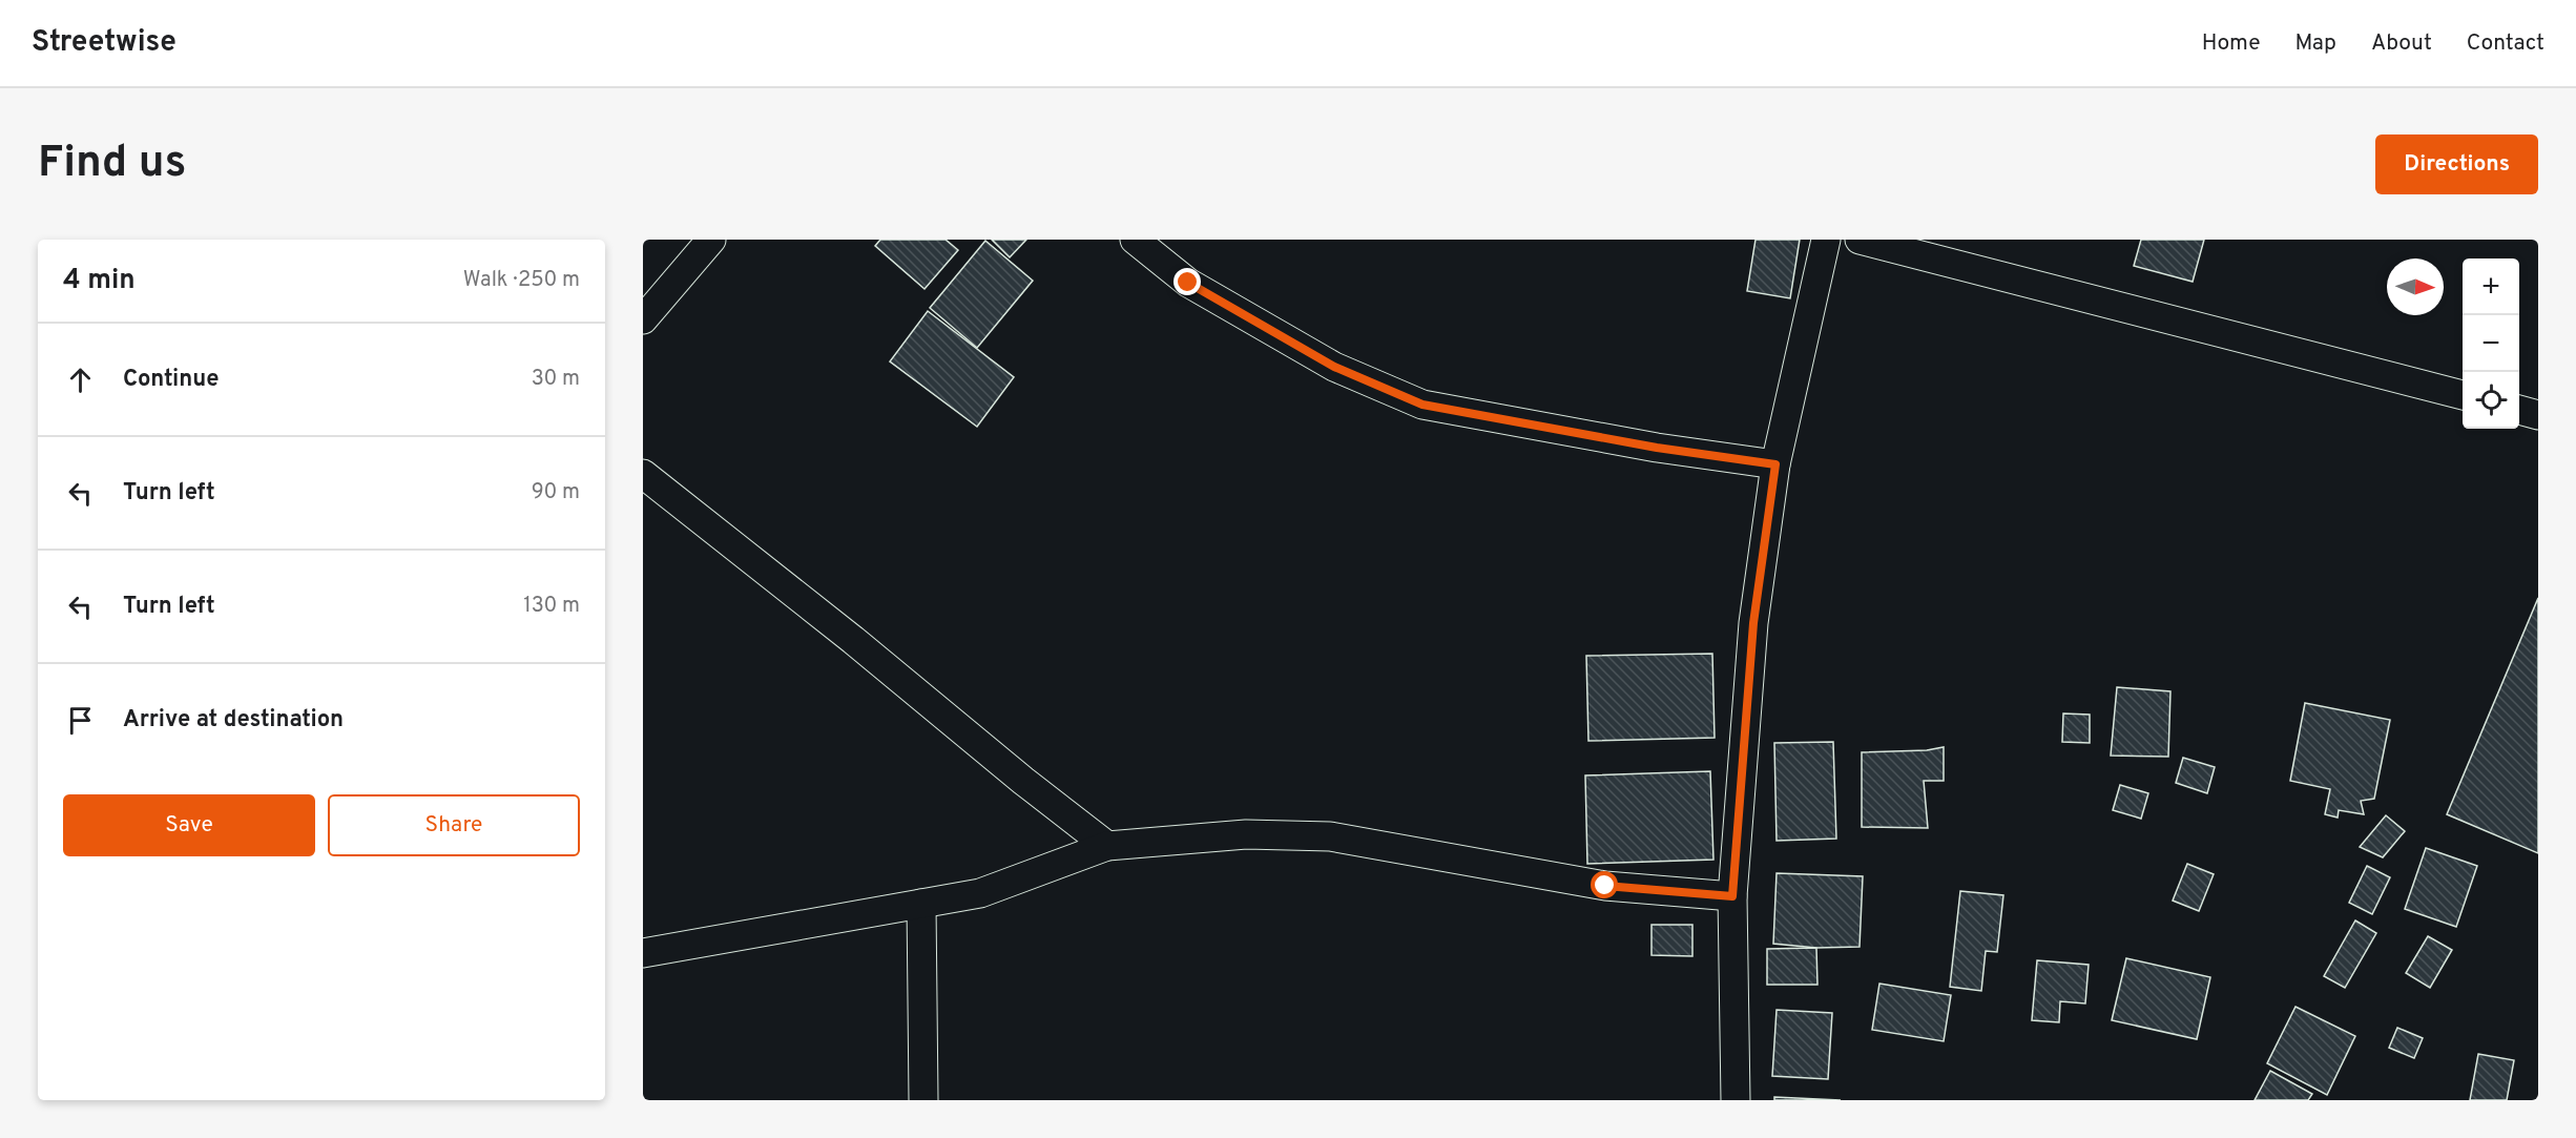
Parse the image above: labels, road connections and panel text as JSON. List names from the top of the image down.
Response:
{
  "north": "right",
  "page": {
    "header": "Streetwise",
    "nav": [
      "Home",
      "Map",
      "About",
      "Contact"
    ],
    "buttons": [
      "Directions",
      ["Save", "Share"]
    ],
    "title": "Find us",
    "heading": ["4 min", "Walk · 250 m"],
    "map_buttons": ["+", "−"],
    "list": [
      ["Continue", "30 m"],
      ["Turn left", "90 m"],
      ["Turn left", "130 m"],
      "Arrive at destination"
    ]
  }
}
